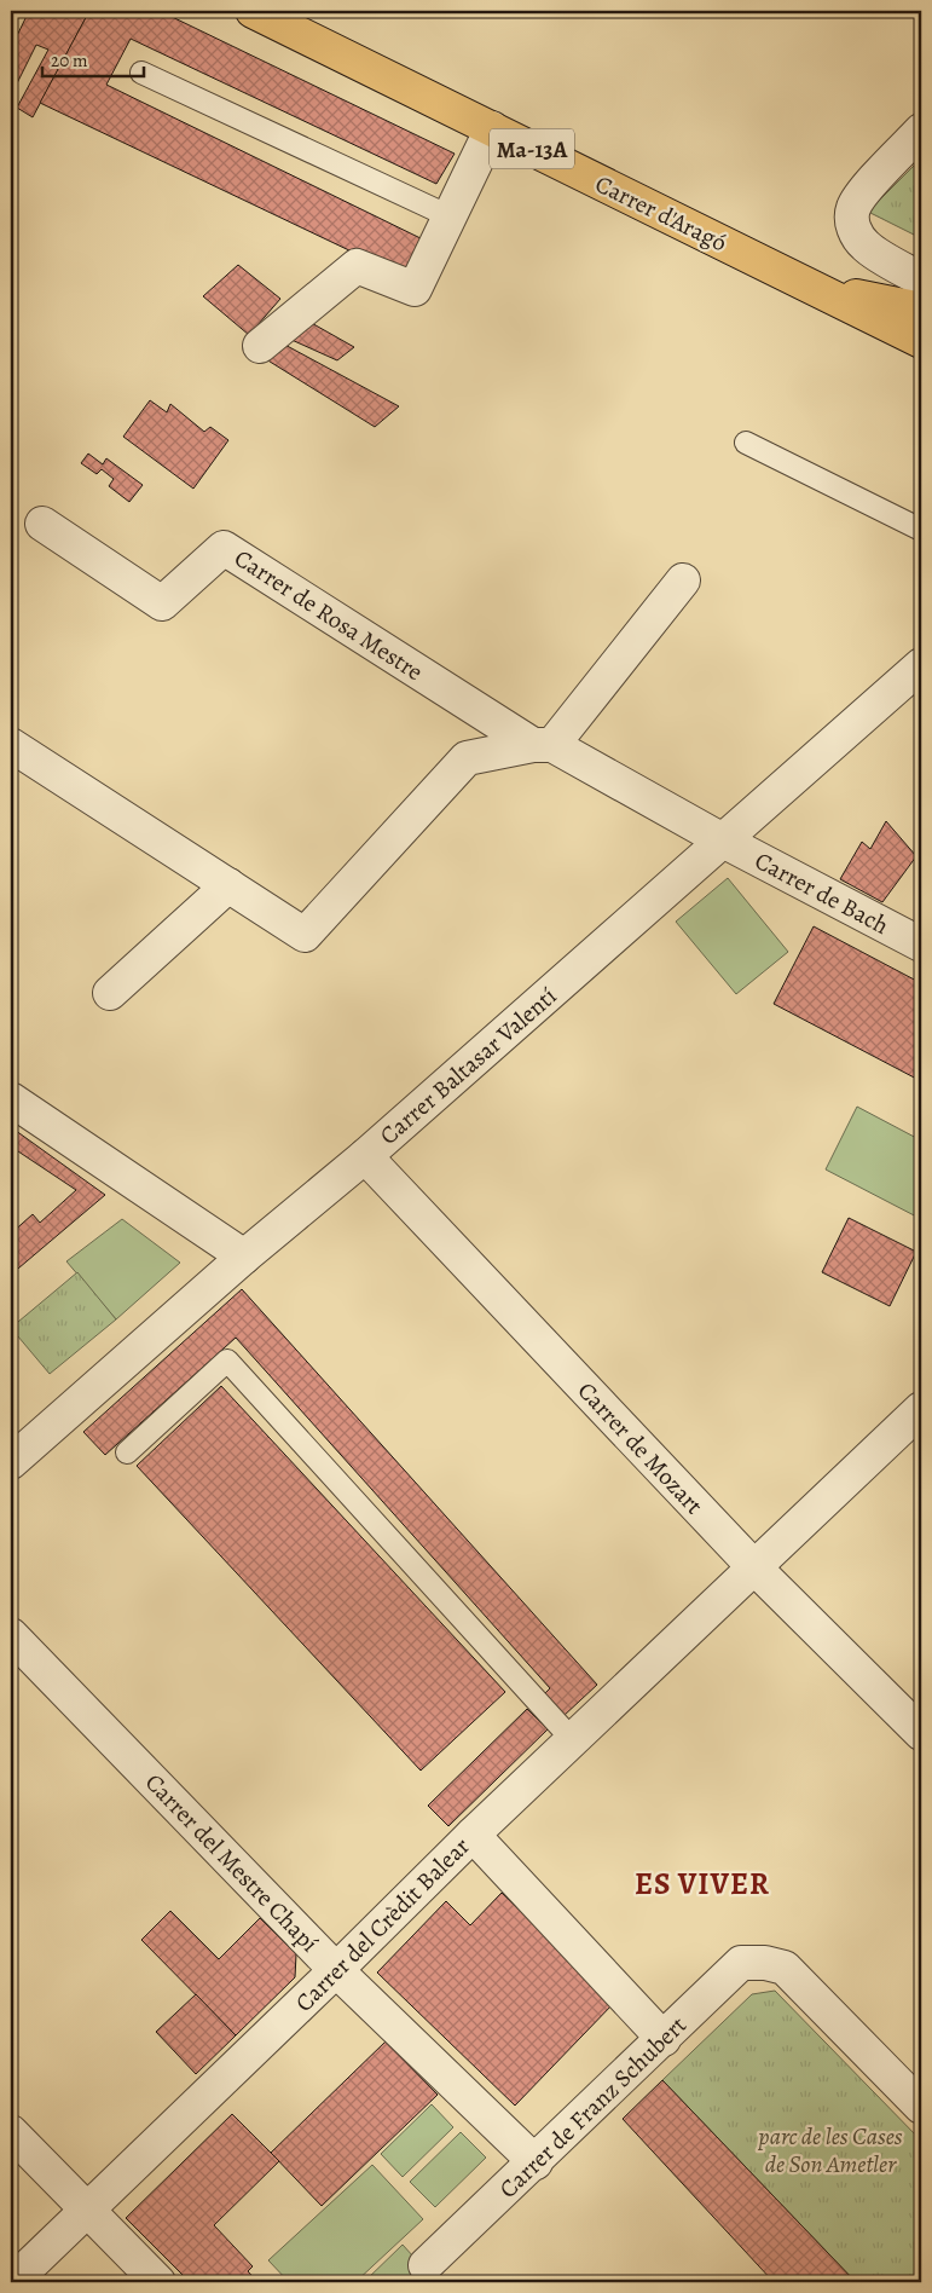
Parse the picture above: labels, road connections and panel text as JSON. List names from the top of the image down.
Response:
{
  "streets": {
    "main road": ["Ma-13A", "Carrer d'Aragó"],
    "street": [
      "Carrer de Rosa Mestre",
      "Carrer de Bach",
      "Carrer Baltasar Valentí",
      "Carrer de Mozart",
      "Carrer del Mestre Chapí",
      "Carrer del Crèdit Balear",
      "Carrer de Franz Schubert"
    ]
  },
  "crossings": [
    ["Carrer de Rosa Mestre", "Carrer de Bach"],
    ["Carrer de Rosa Mestre", "Carrer Baltasar Valentí"],
    ["Carrer de Bach", "Carrer Baltasar Valentí"],
    ["Carrer Baltasar Valentí", "Carrer de Mozart"],
    ["Carrer de Mozart", "Carrer del Crèdit Balear"],
    ["Carrer del Mestre Chapí", "Carrer del Crèdit Balear"],
    ["Carrer del Mestre Chapí", "Carrer de Franz Schubert"]
  ],
  "districts": ["ES VIVER"],
  "parks": ["parc de les Cases de Son Ametler"],
  "scale_bar": "20 m"
}
